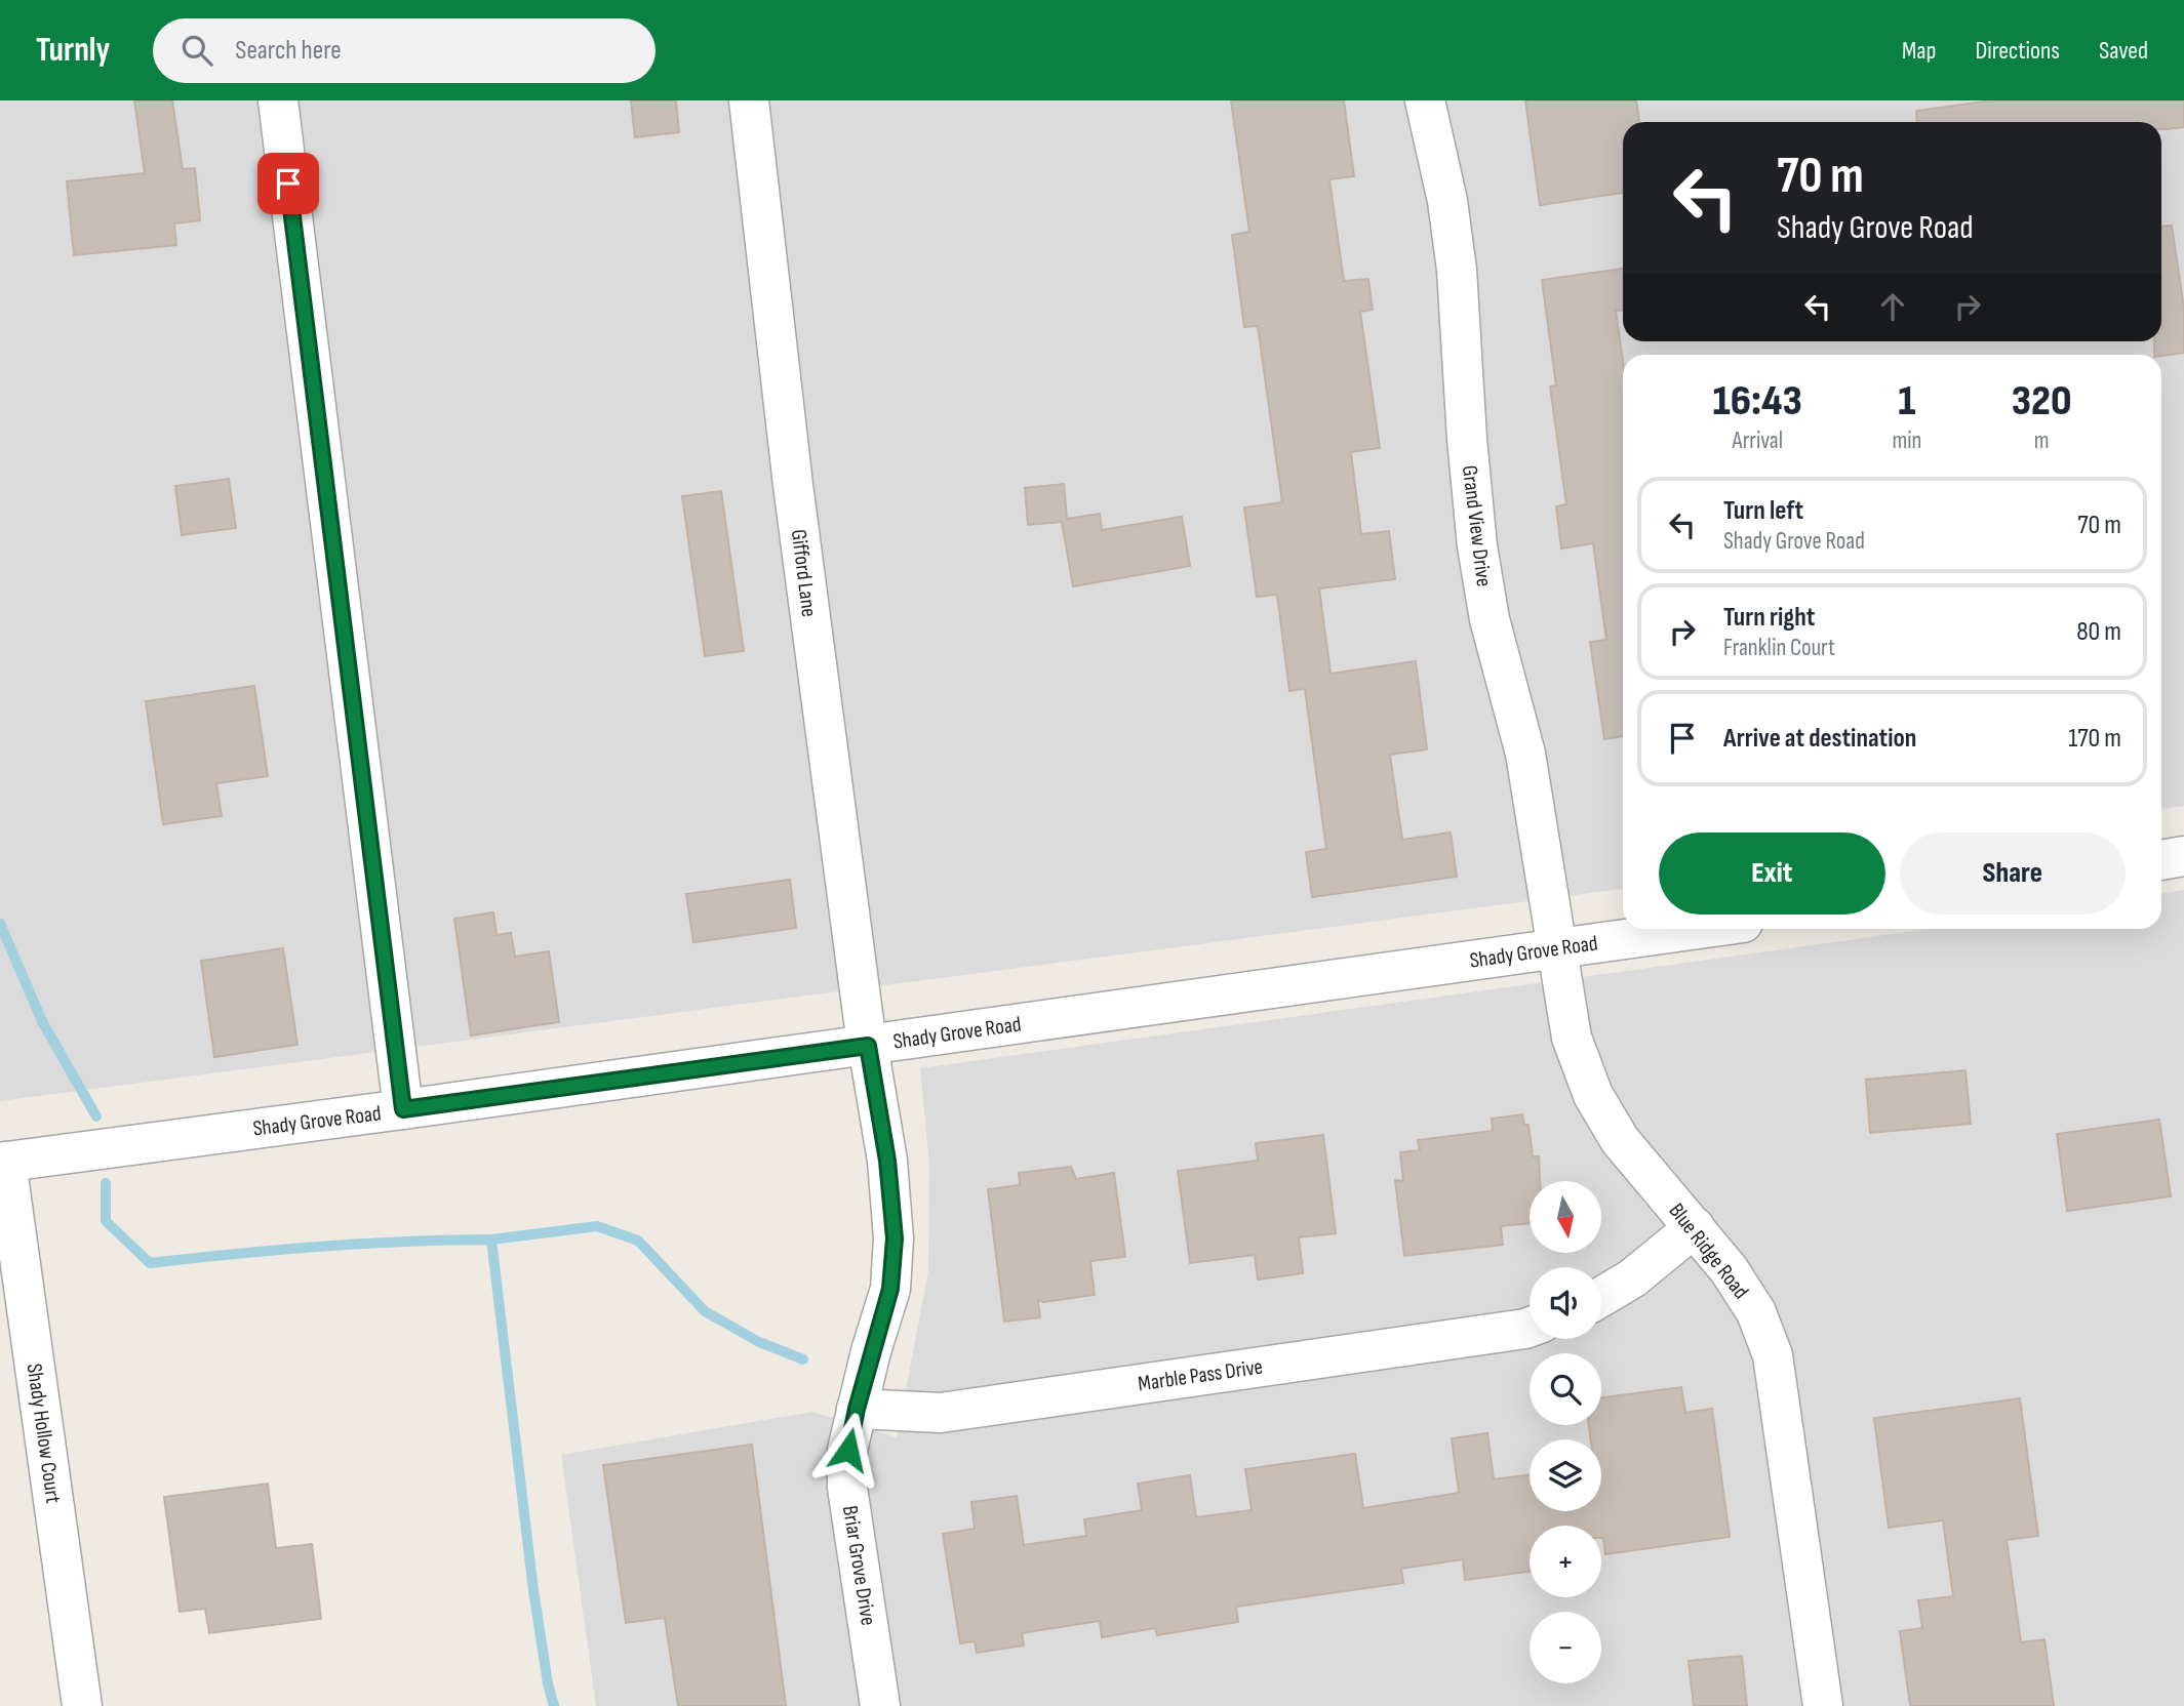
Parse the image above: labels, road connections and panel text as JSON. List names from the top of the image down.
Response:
{
  "streets": {
    "street": [
      "Grand View Drive",
      "Gifford Lane",
      "Shady Grove Road",
      "Blue Ridge Road",
      "Marble Pass Drive",
      "Shady Hollow Court",
      "Briar Grove Drive"
    ]
  },
  "crossings": [
    ["Grand View Drive", "Shady Grove Road"],
    ["Grand View Drive", "Blue Ridge Road"],
    ["Gifford Lane", "Shady Grove Road"],
    ["Gifford Lane", "Briar Grove Drive"],
    ["Shady Grove Road", "Blue Ridge Road"],
    ["Shady Grove Road", "Shady Hollow Court"],
    ["Shady Grove Road", "Briar Grove Drive"],
    ["Marble Pass Drive", "Briar Grove Drive"]
  ],
  "north": "bottom",
  "page": {
    "header": "Turnly",
    "search": "Search here",
    "nav": ["Map", "Directions", "Saved"],
    "turn": ["70 m", "Shady Grove Road"],
    "eta": [
      "16:43",
      "Arrival",
      "1",
      "min",
      "320",
      "m"
    ],
    "list": [
      {
        "name": "Turn left",
        "note": "Shady Grove Road",
        "value": "70 m"
      },
      {
        "name": "Turn right",
        "note": "Franklin Court",
        "value": "80 m"
      },
      {
        "name": "Arrive at destination",
        "value": "170 m"
      }
    ],
    "buttons": ["Exit", "Share"],
    "map_buttons": ["+", "−"]
  }
}
